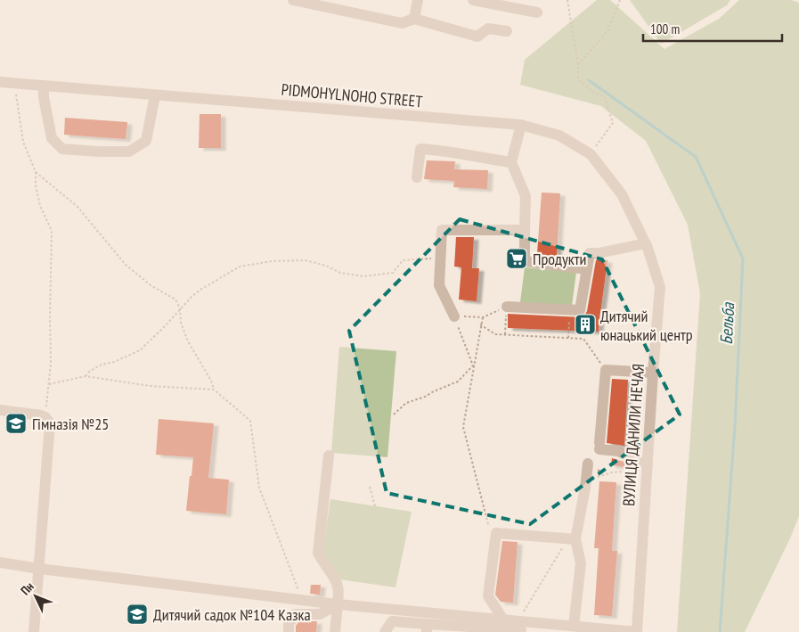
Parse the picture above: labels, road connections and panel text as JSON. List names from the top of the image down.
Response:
{
  "streets": {
    "street": ["PIDMOHYLNOHO STREET", "ВУЛИЦЯ ДАНИЛИ НЕЧАЯ"]
  },
  "crossings": [
    ["PIDMOHYLNOHO STREET", "ВУЛИЦЯ ДАНИЛИ НЕЧАЯ"]
  ],
  "water": ["Бельба"],
  "places": {
    "supermarket": ["Продукти"],
    "building": ["Дитячий юнацький центр"],
    "school or university": ["Гімназія №25", "Дитячий садок №104 Казка"]
  },
  "scale_bar": "100 m",
  "north": "top left"
}
